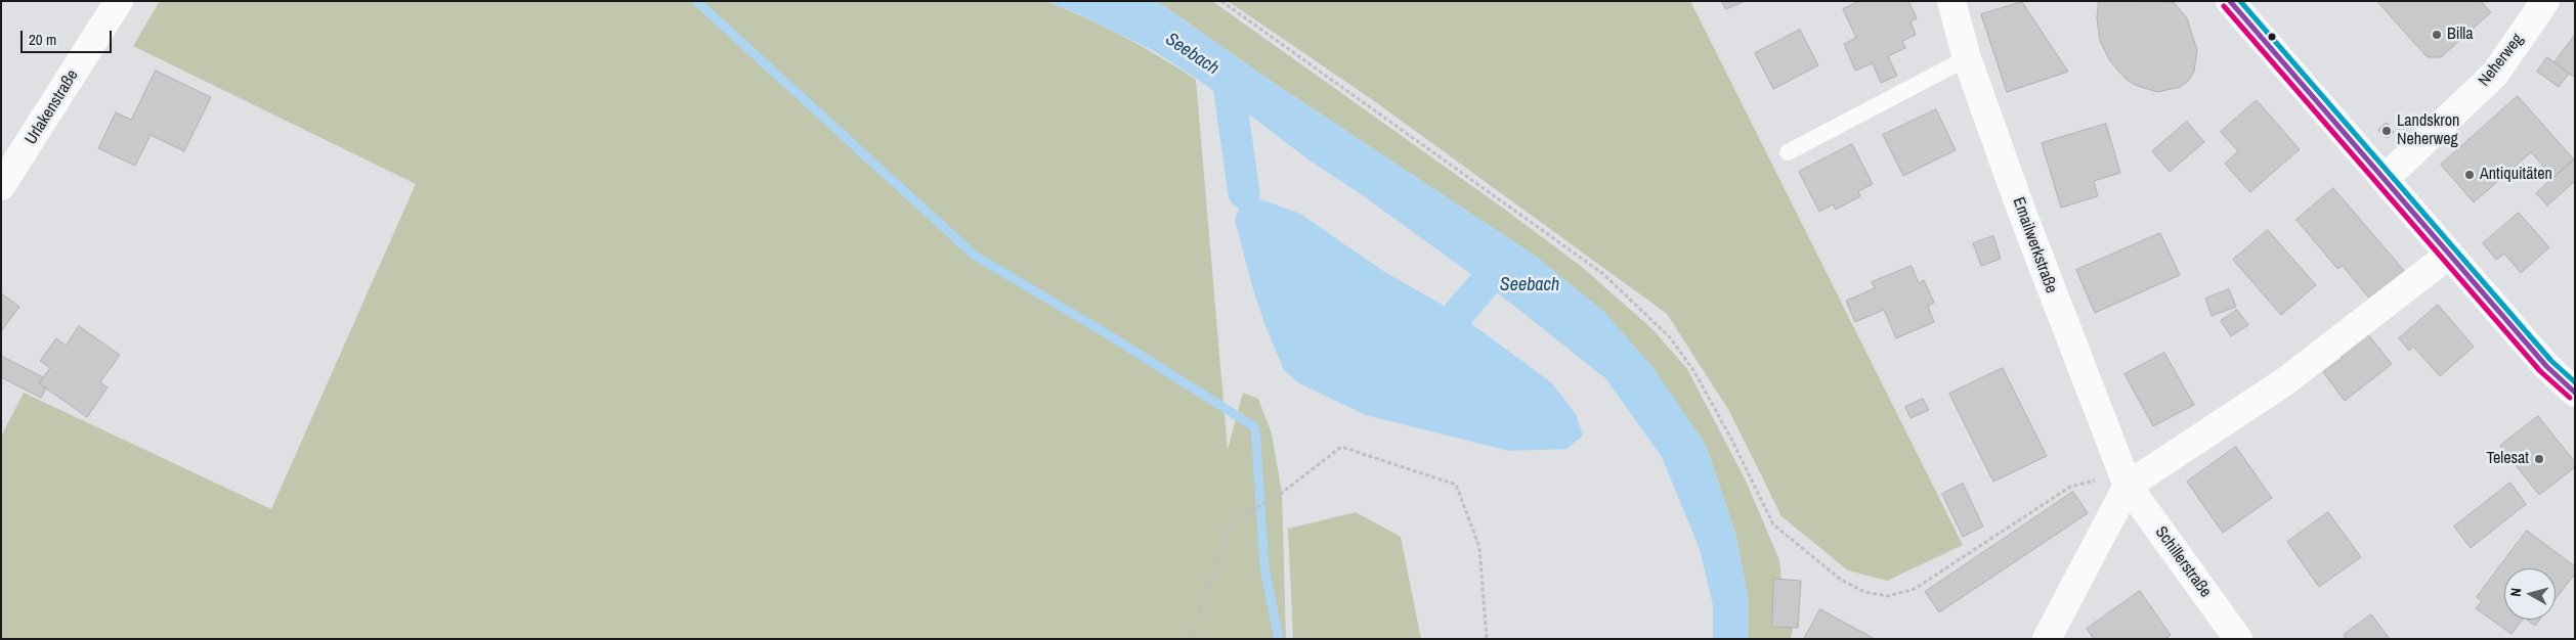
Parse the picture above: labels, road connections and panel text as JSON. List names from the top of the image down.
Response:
{
  "streets": {
    "street": [
      "Neherweg",
      "Urlakenstraße",
      "Emailwerkstraße",
      "Schillerstraße"
    ]
  },
  "crossings": [
    ["Emailwerkstraße", "Schillerstraße"]
  ],
  "water": ["Seebach"],
  "places": [
    "Billa",
    "Landskron Neherweg",
    "Antiquitäten",
    "Telesat"
  ],
  "scale_bar": "20 m",
  "north": "left"
}
